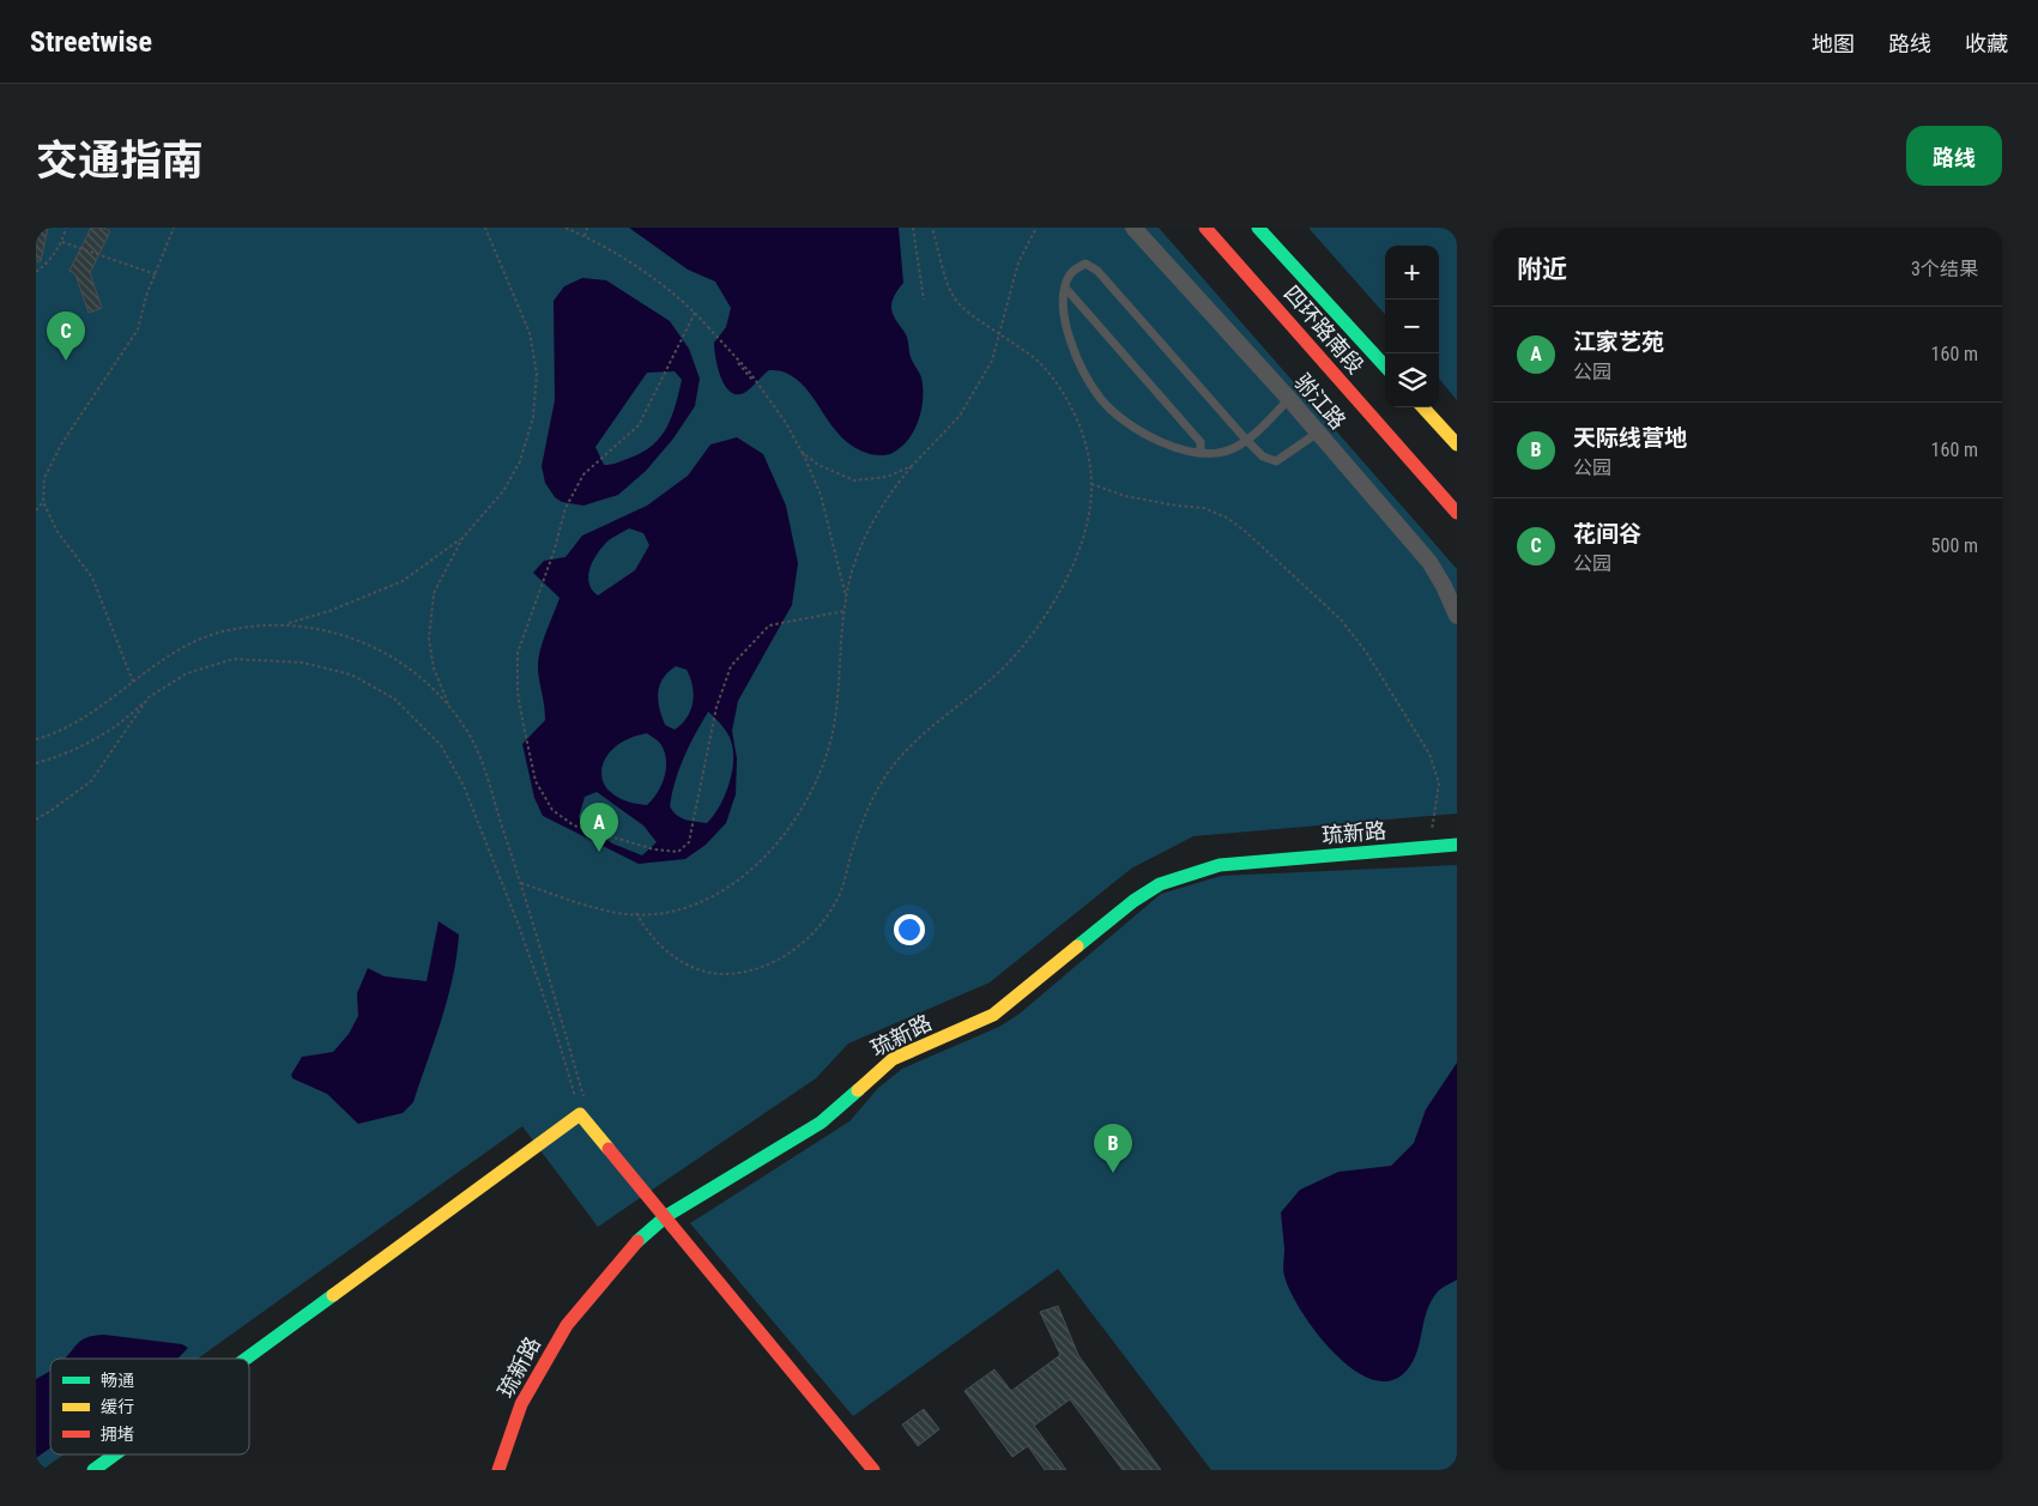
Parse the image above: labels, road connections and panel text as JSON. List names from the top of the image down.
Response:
{
  "streets": {
    "main road": ["四环路南段", "琉新路"],
    "street": ["驸江路"]
  },
  "legend": ["畅通", "缓行", "拥堵"],
  "page": {
    "header": "Streetwise",
    "nav": ["地图", "路线", "收藏"],
    "title": "交通指南",
    "buttons": "路线",
    "heading": ["附近", "3个结果"],
    "map_buttons": ["+", "−"],
    "list": [
      {
        "mark": "A",
        "name": "江家艺苑",
        "note": "公园",
        "value": "160 m"
      },
      {
        "mark": "B",
        "name": "天际线营地",
        "note": "公园",
        "value": "160 m"
      },
      {
        "mark": "C",
        "name": "花间谷",
        "note": "公园",
        "value": "500 m"
      }
    ],
    "pins": ["C", "A", "B"]
  }
}
